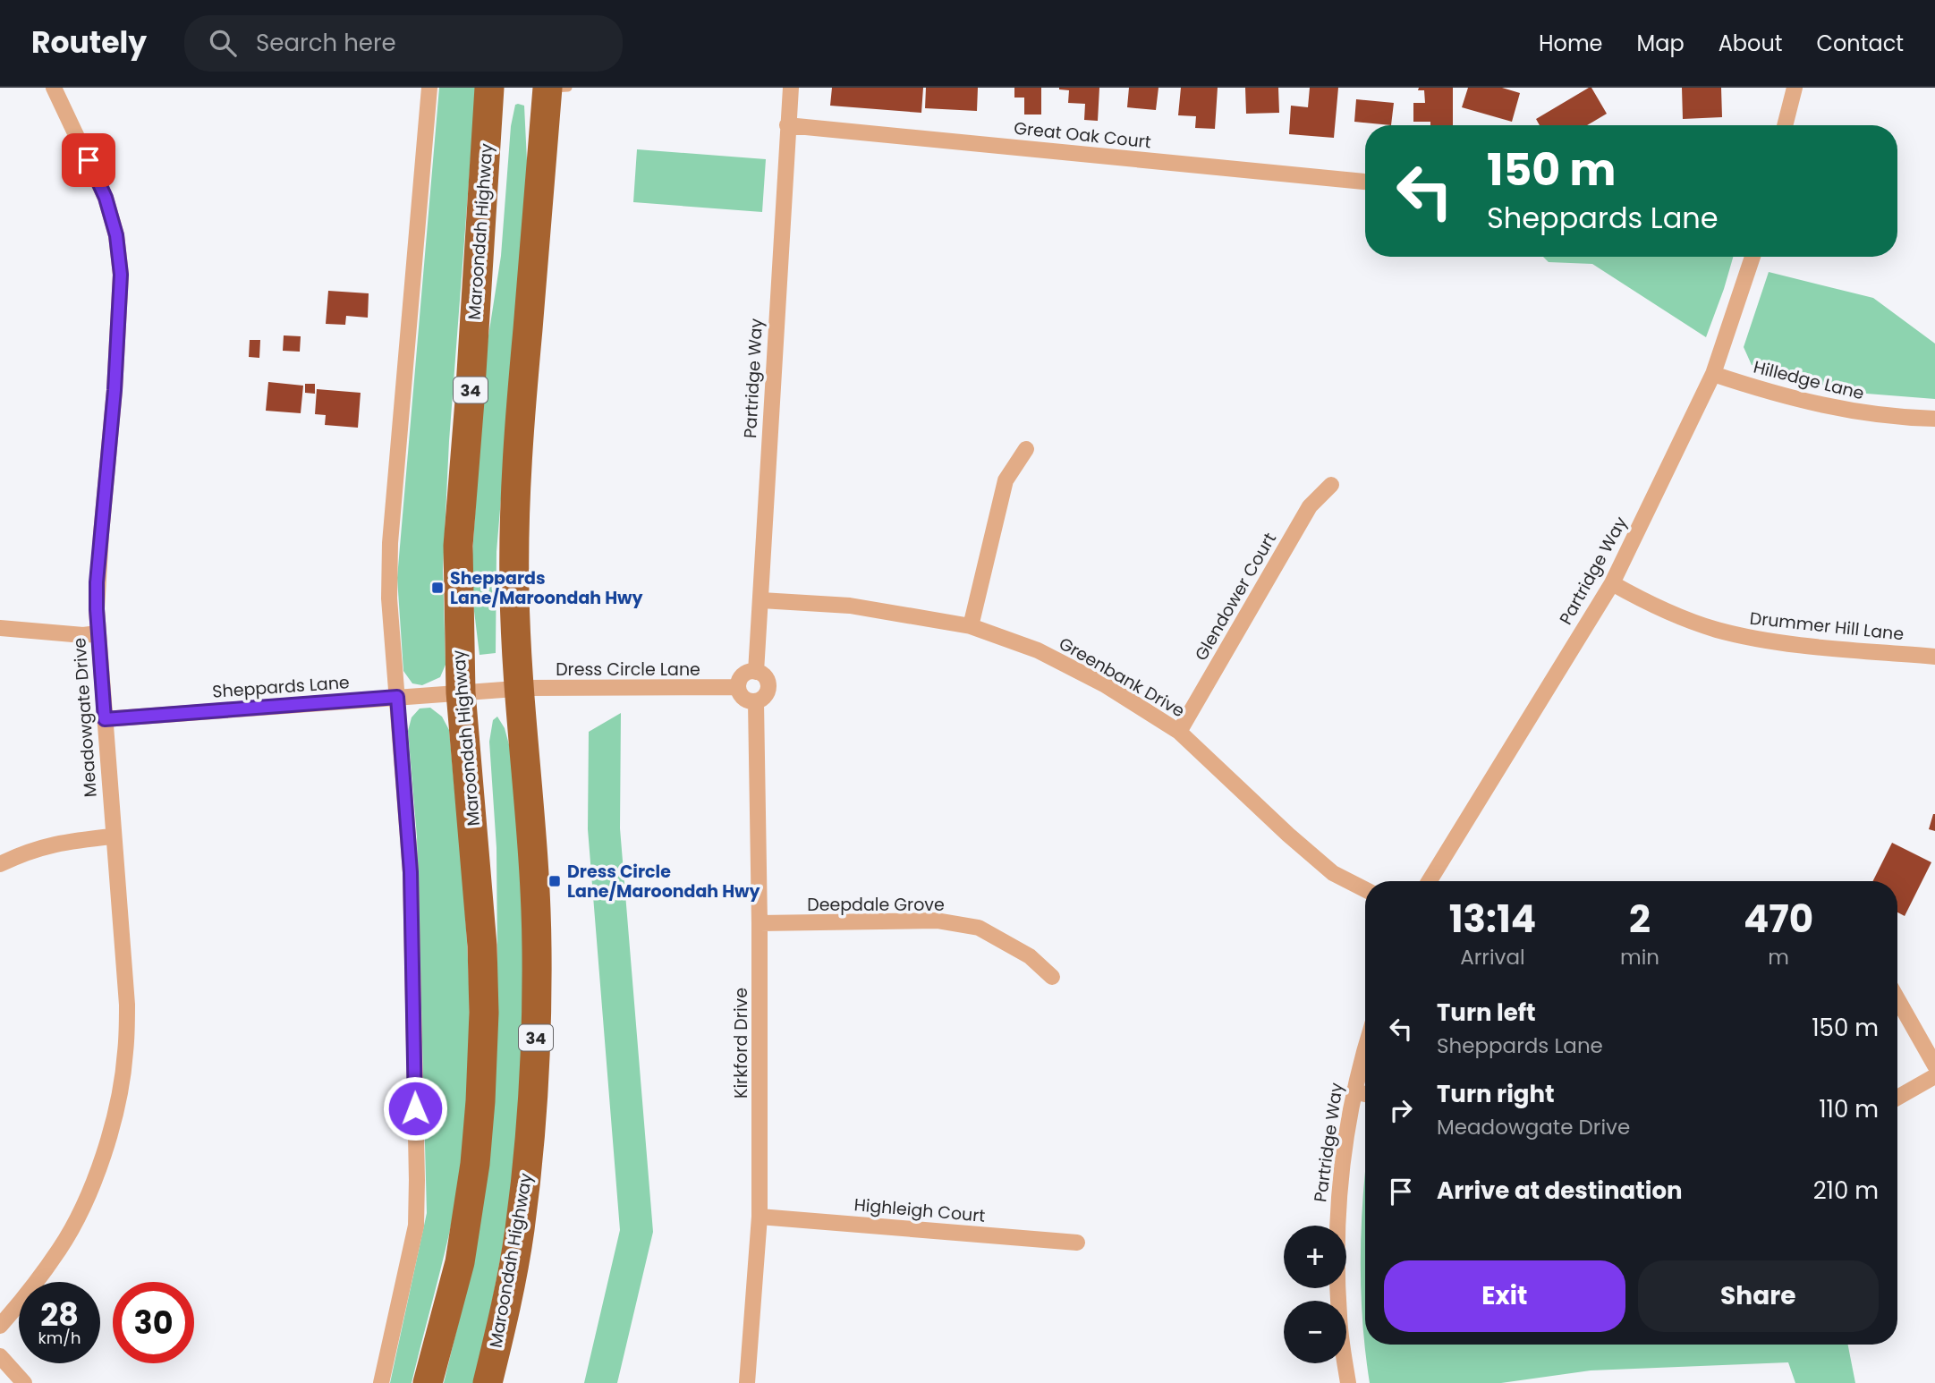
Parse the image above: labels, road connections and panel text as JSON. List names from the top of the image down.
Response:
{
  "streets": {
    "highway": ["Maroondah Highway", "34"],
    "street": [
      "Great Oak Court",
      "Partridge Way",
      "Hilledge Lane",
      "Glendower Court",
      "Drummer Hill Lane",
      "Dress Circle Lane",
      "Greenbank Drive",
      "Sheppards Lane",
      "Meadowgate Drive",
      "Deepdale Grove",
      "Kirkford Drive",
      "Highleigh Court"
    ]
  },
  "crossings": [
    ["Great Oak Court", "Partridge Way"],
    ["Maroondah Highway", "Dress Circle Lane"],
    ["Maroondah Highway", "Sheppards Lane"],
    ["Partridge Way", "Hilledge Lane"],
    ["Partridge Way", "Drummer Hill Lane"],
    ["Partridge Way", "Dress Circle Lane"],
    ["Partridge Way", "Greenbank Drive"],
    ["Partridge Way", "Kirkford Drive"],
    ["Glendower Court", "Greenbank Drive"],
    ["Dress Circle Lane", "Sheppards Lane"],
    ["Dress Circle Lane", "Kirkford Drive"],
    ["Sheppards Lane", "Meadowgate Drive"],
    ["Deepdale Grove", "Kirkford Drive"],
    ["Kirkford Drive", "Highleigh Court"]
  ],
  "places": {
    "transit": ["Sheppards Lane/Maroondah Hwy", "Dress Circle Lane/Maroondah Hwy"]
  },
  "page": {
    "header": "Routely",
    "search": "Search here",
    "nav": [
      "Home",
      "Map",
      "About",
      "Contact"
    ],
    "turn": ["150 m", "Sheppards Lane"],
    "eta": [
      "13:14",
      "Arrival",
      "2",
      "min",
      "470",
      "m"
    ],
    "list": [
      {
        "name": "Turn left",
        "note": "Sheppards Lane",
        "value": "150 m"
      },
      {
        "name": "Turn right",
        "note": "Meadowgate Drive",
        "value": "110 m"
      },
      {
        "name": "Arrive at destination",
        "value": "210 m"
      }
    ],
    "map_buttons": ["+", "−"],
    "buttons": ["Exit", "Share"],
    "speed": "28 km/h",
    "limit": "30"
  }
}
